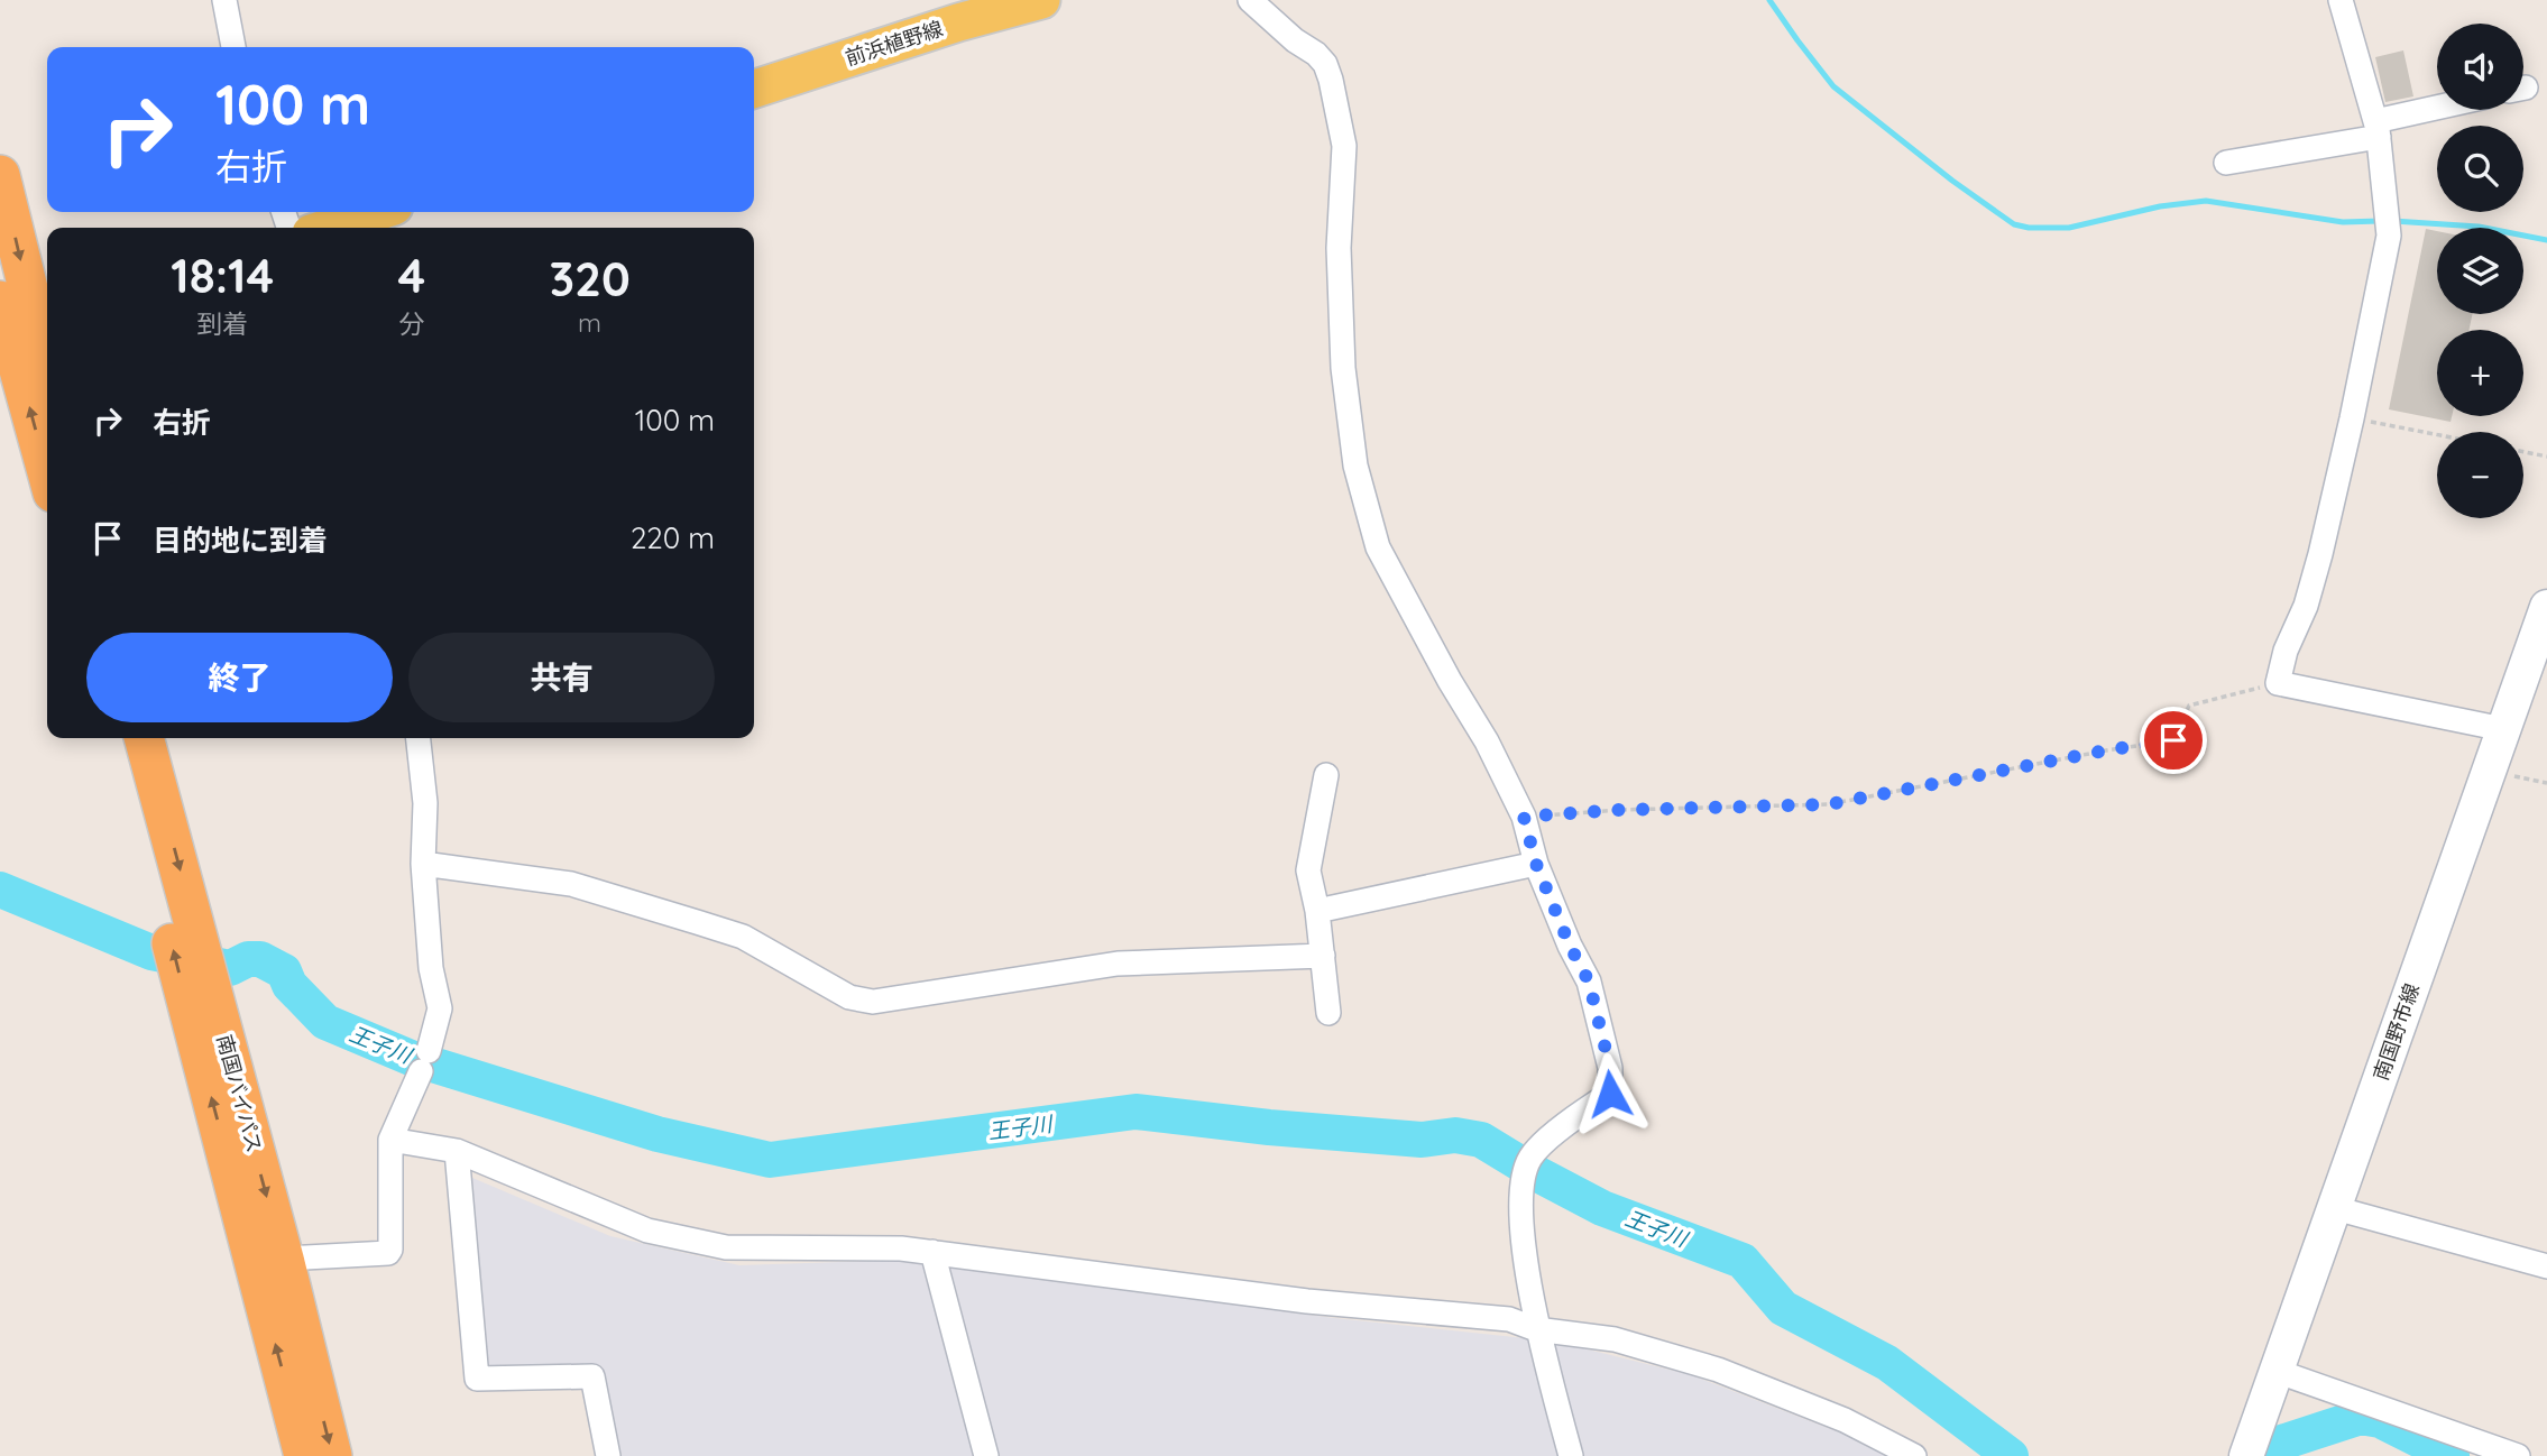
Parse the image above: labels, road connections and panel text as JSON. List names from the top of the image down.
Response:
{
  "streets": {
    "highway": ["南国バイパス"],
    "main road": ["前浜植野線", "南国野市線"]
  },
  "water": ["王子川"],
  "page": {
    "map_buttons": ["+", "−"],
    "turn": ["100 m", "右折"],
    "eta": [
      "18:14",
      "到着",
      "4",
      "分",
      "320",
      "m"
    ],
    "list": [
      {
        "name": "右折",
        "value": "100 m"
      },
      {
        "name": "目的地に到着",
        "value": "220 m"
      }
    ],
    "buttons": ["終了", "共有"]
  }
}
